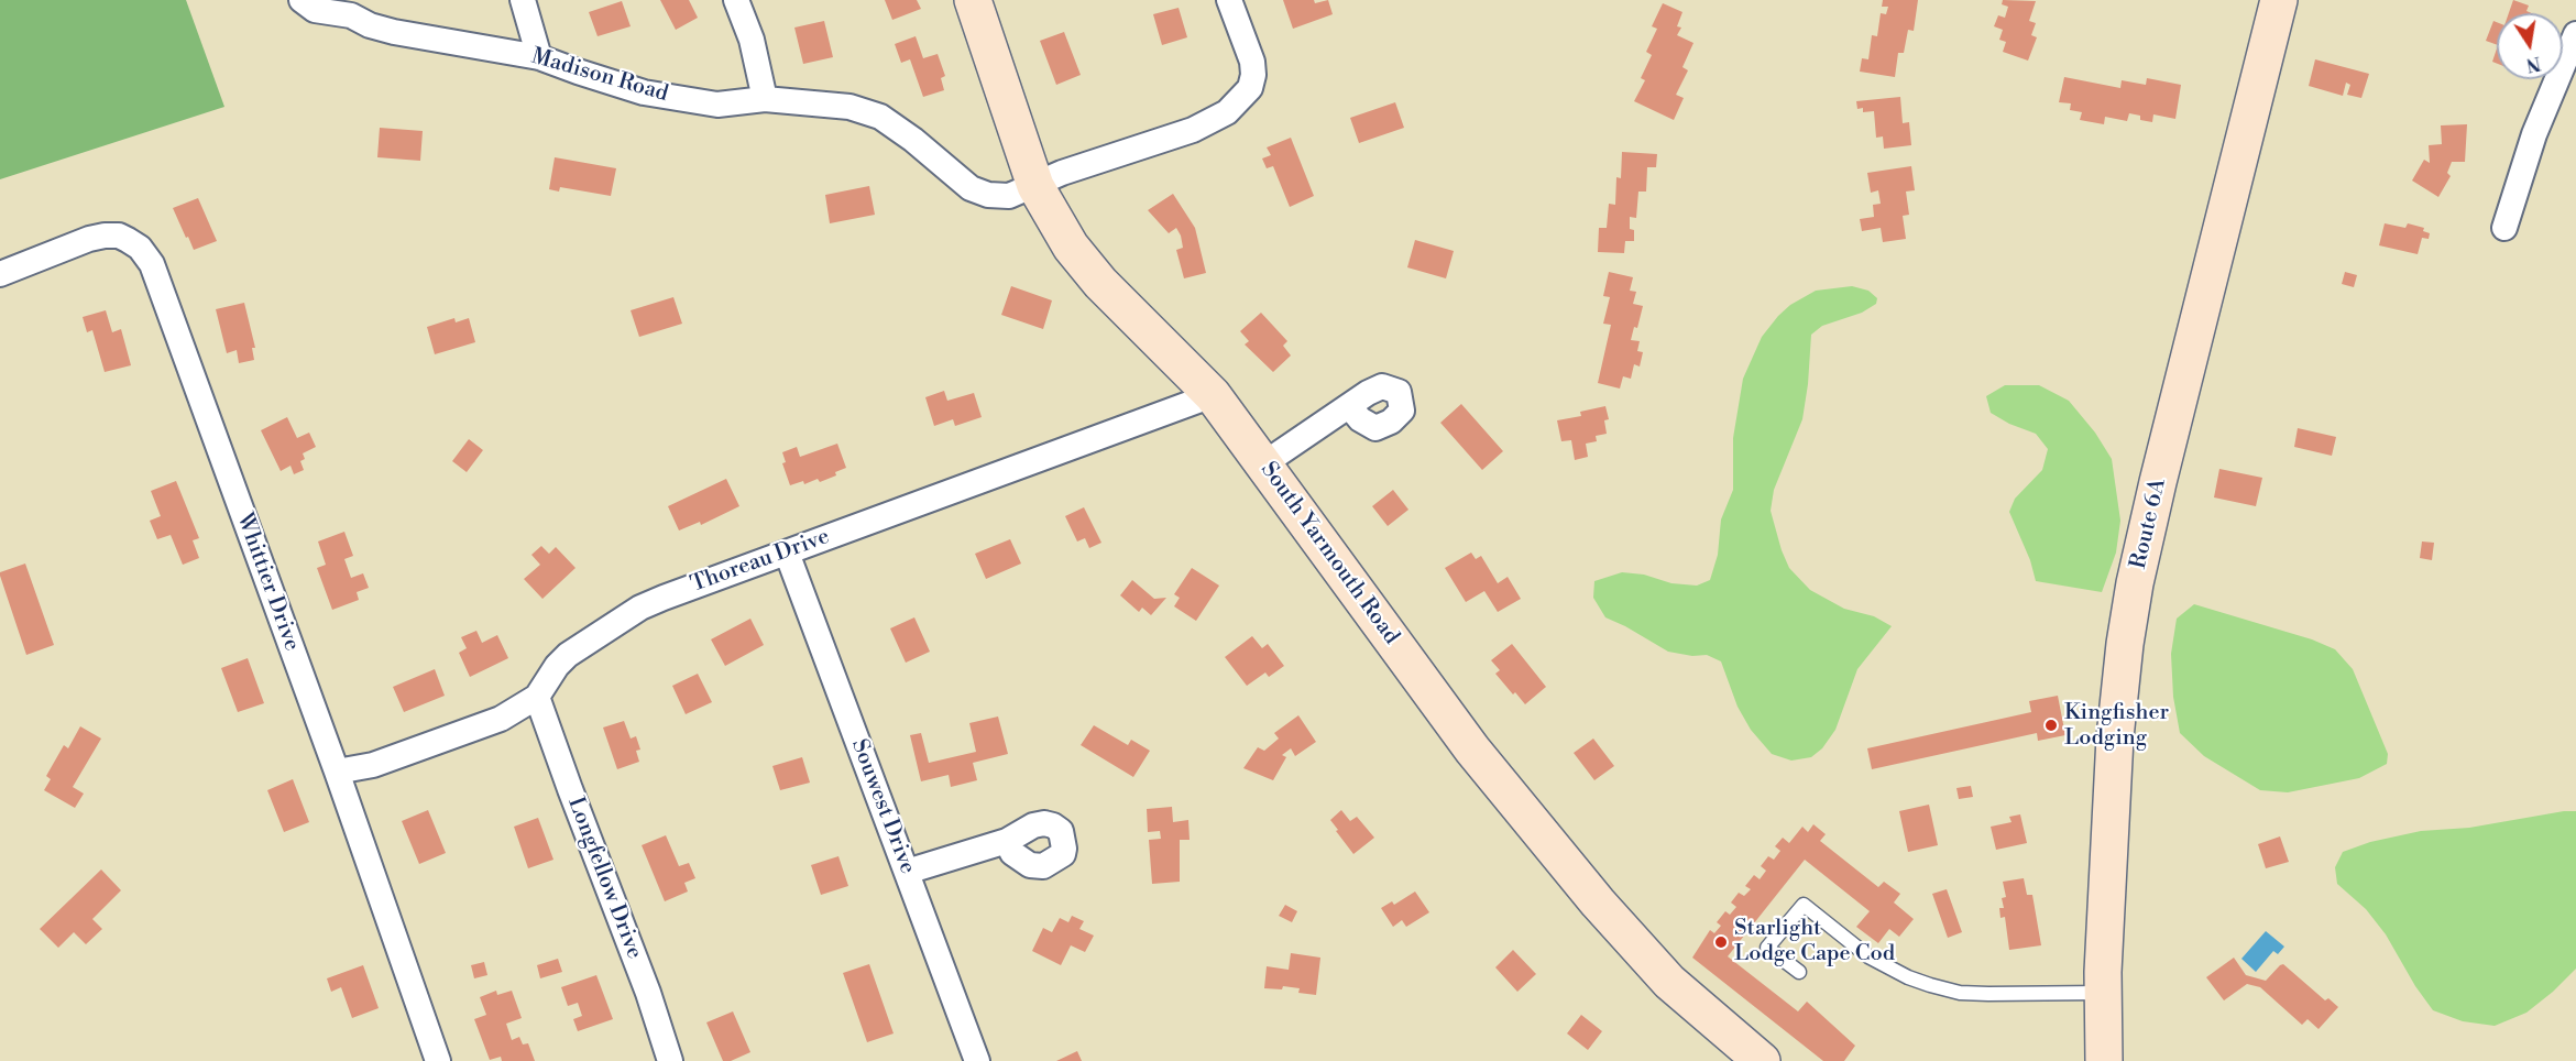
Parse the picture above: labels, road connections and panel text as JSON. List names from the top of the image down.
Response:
{
  "streets": {
    "main road": ["Route 6A", "South Yarmouth Road"],
    "street": [
      "Madison Road",
      "Thoreau Drive",
      "Whittier Drive",
      "Souwest Drive",
      "Longfellow Drive"
    ]
  },
  "crossings": [
    ["Madison Road", "South Yarmouth Road"],
    ["South Yarmouth Road", "Thoreau Drive"],
    ["Thoreau Drive", "Whittier Drive"],
    ["Thoreau Drive", "Souwest Drive"],
    ["Thoreau Drive", "Longfellow Drive"]
  ],
  "places": ["Kingfisher Lodging", "Starlight Lodge Cape Cod"],
  "north": "bottom"
}
